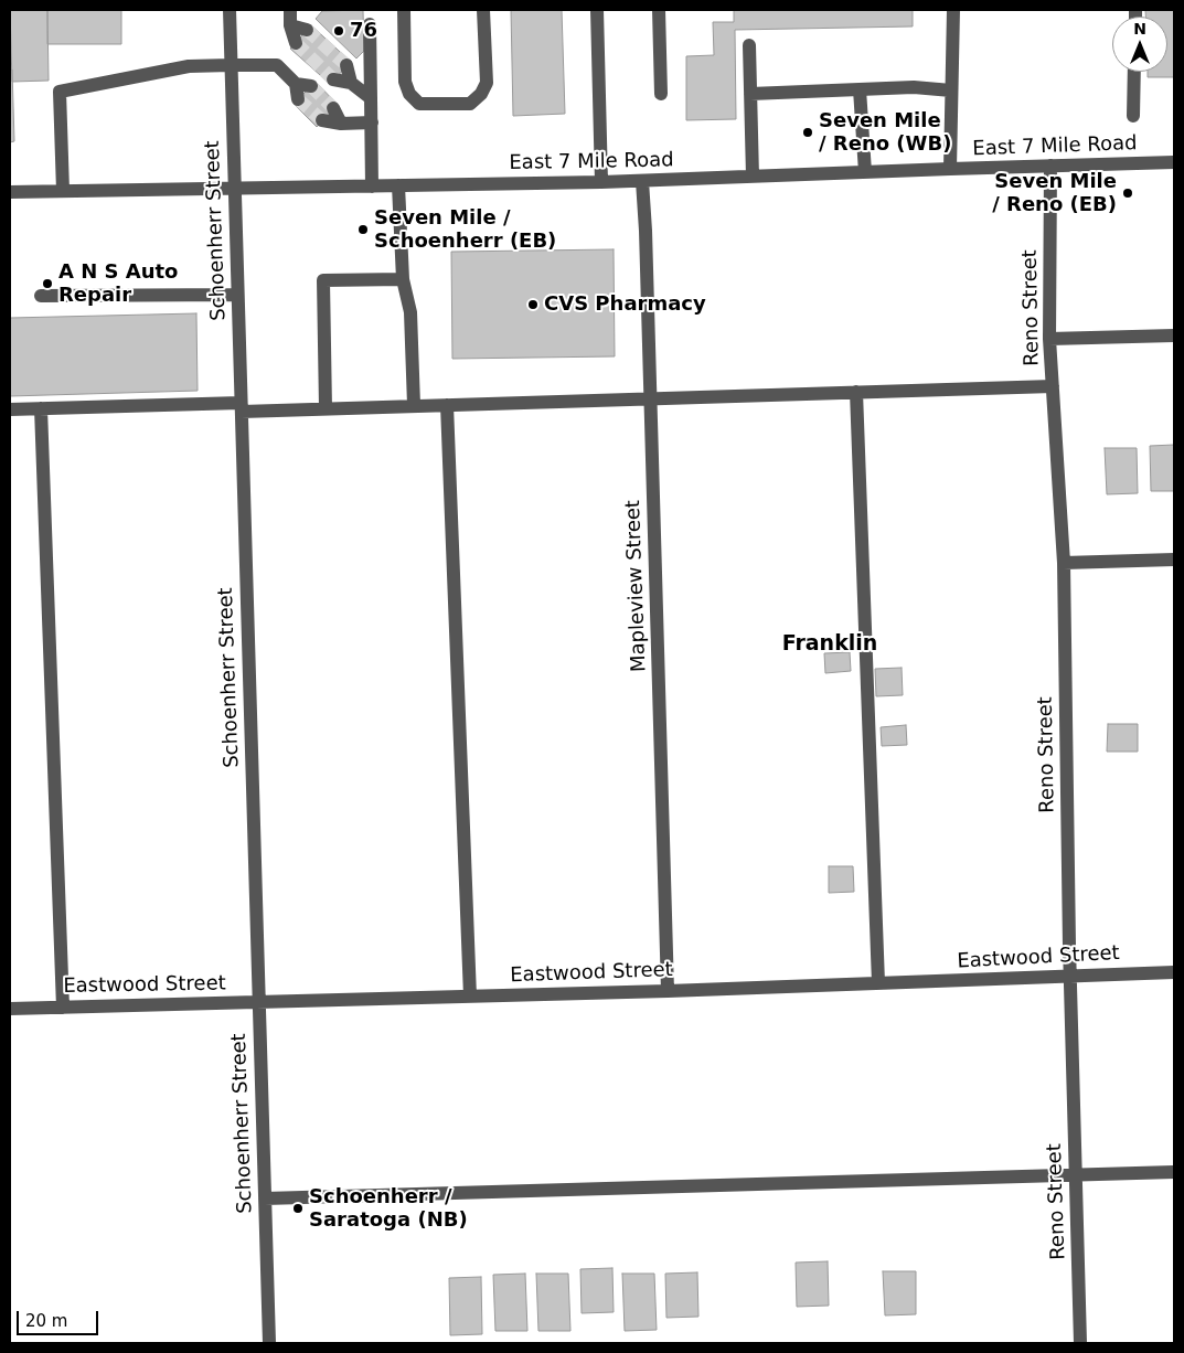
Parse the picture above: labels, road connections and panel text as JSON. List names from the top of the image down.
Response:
{
  "streets": {
    "street": [
      "East 7 Mile Road",
      "Schoenherr Street",
      "Reno Street",
      "Mapleview Street",
      "Eastwood Street"
    ]
  },
  "crossings": [
    ["East 7 Mile Road", "Schoenherr Street"],
    ["East 7 Mile Road", "Reno Street"],
    ["East 7 Mile Road", "Mapleview Street"],
    ["Schoenherr Street", "Eastwood Street"],
    ["Reno Street", "Eastwood Street"],
    ["Mapleview Street", "Eastwood Street"]
  ],
  "districts": ["Franklin"],
  "places": [
    "76",
    "Seven Mile / Reno (WB)",
    "Seven Mile / Reno (EB)",
    "Seven Mile / Schoenherr (EB)",
    "A N S Auto Repair",
    "CVS Pharmacy",
    "Schoenherr / Saratoga (NB)"
  ],
  "scale_bar": "20 m",
  "north": "top"
}
